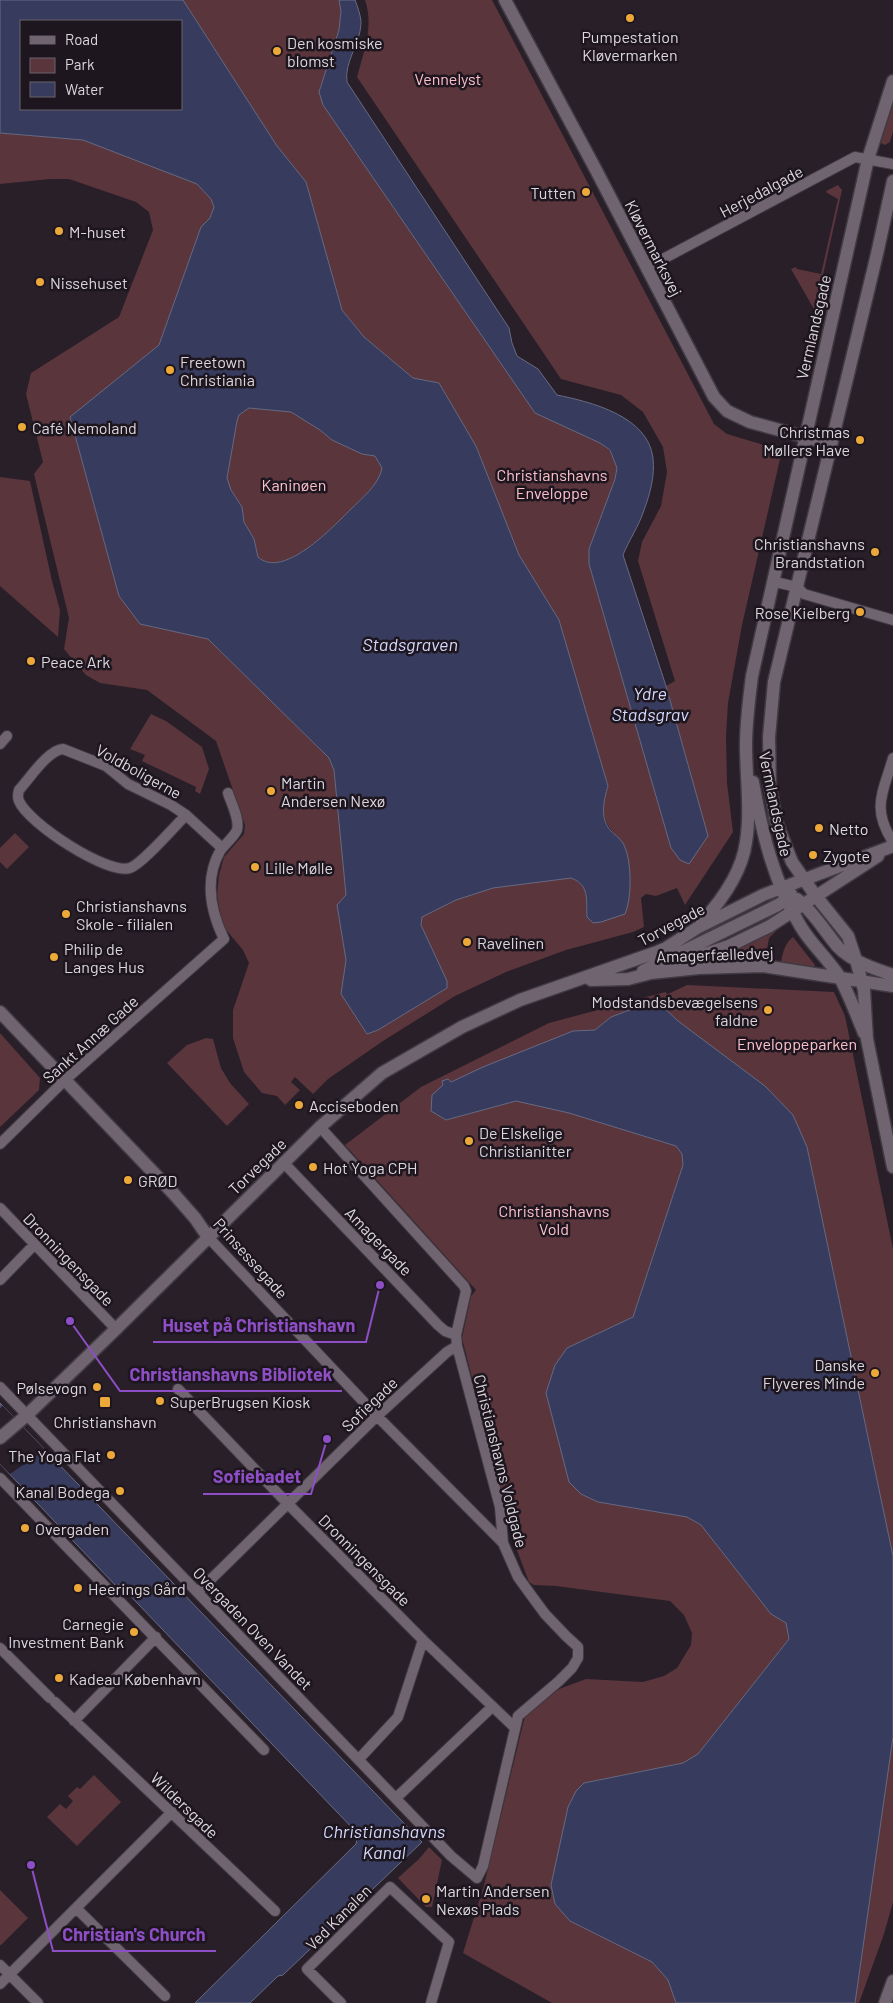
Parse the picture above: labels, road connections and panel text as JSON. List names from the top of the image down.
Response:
{
  "streets": {
    "street": [
      "Herjedalgade",
      "Kløvermarksvej",
      "Vermlandsgade",
      "Voldboligerne",
      "Torvegade",
      "Amagerfælledvej",
      "Sankt Annæ Gade",
      "Amagergade",
      "Prinsessegade",
      "Dronningensgade",
      "Sofiegade",
      "Christianshavns Voldgade",
      "Overgaden Oven Vandet",
      "Wildersgade",
      "Ved Kanalen"
    ]
  },
  "crossings": [
    ["Herjedalgade", "Kløvermarksvej"],
    ["Herjedalgade", "Vermlandsgade"],
    ["Kløvermarksvej", "Vermlandsgade"],
    ["Vermlandsgade", "Torvegade"],
    ["Voldboligerne", "Sankt Annæ Gade"],
    ["Torvegade", "Amagerfælledvej"],
    ["Torvegade", "Amagergade"],
    ["Torvegade", "Prinsessegade"],
    ["Torvegade", "Dronningensgade"],
    ["Torvegade", "Christianshavns Voldgade"],
    ["Torvegade", "Overgaden Oven Vandet"],
    ["Sankt Annæ Gade", "Prinsessegade"],
    ["Amagergade", "Sofiegade"],
    ["Amagergade", "Christianshavns Voldgade"],
    ["Prinsessegade", "Sofiegade"],
    ["Prinsessegade", "Christianshavns Voldgade"],
    ["Dronningensgade", "Sofiegade"],
    ["Dronningensgade", "Christianshavns Voldgade"],
    ["Sofiegade", "Christianshavns Voldgade"],
    ["Sofiegade", "Overgaden Oven Vandet"],
    ["Christianshavns Voldgade", "Overgaden Oven Vandet"]
  ],
  "water": ["Stadsgraven", "Ydre Stadsgrav", "Christianshavns Kanal"],
  "parks": [
    "Vennelyst",
    "Christianshavns Enveloppe",
    "Kaninøen",
    "Enveloppeparken",
    "Christianshavns Vold"
  ],
  "places": {
    "other": [
      "Pumpestation Kløvermarken",
      "Den kosmiske blomst",
      "Tutten",
      "M-huset",
      "Nissehuset",
      "Freetown Christiania",
      "Café Nemoland",
      "Christmas Møllers Have",
      "Christianshavns Brandstation",
      "Rose Kielberg",
      "Peace Ark",
      "Martin Andersen Nexø",
      "Netto",
      "Zygote",
      "Lille Mølle",
      "Christianshavns Skole - filialen",
      "Ravelinen",
      "Philip de Langes Hus",
      "Modstandsbevægelsens faldne",
      "Acciseboden",
      "De Elskelige Christianitter",
      "Hot Yoga CPH",
      "GRØD",
      "Huset på Christianshavn",
      "Christianshavns Bibliotek",
      "Danske Flyveres Minde",
      "Pølsevogn",
      "SuperBrugsen Kiosk",
      "Sofiebadet",
      "The Yoga Flat",
      "Kanal Bodega",
      "Overgaden",
      "Heerings Gård",
      "Carnegie Investment Bank",
      "Kadeau København",
      "Christian's Church",
      "Martin Andersen Nexøs Plads"
    ],
    "transit": ["Christianshavn"]
  },
  "legend": ["Road", "Park", "Water"]
}
